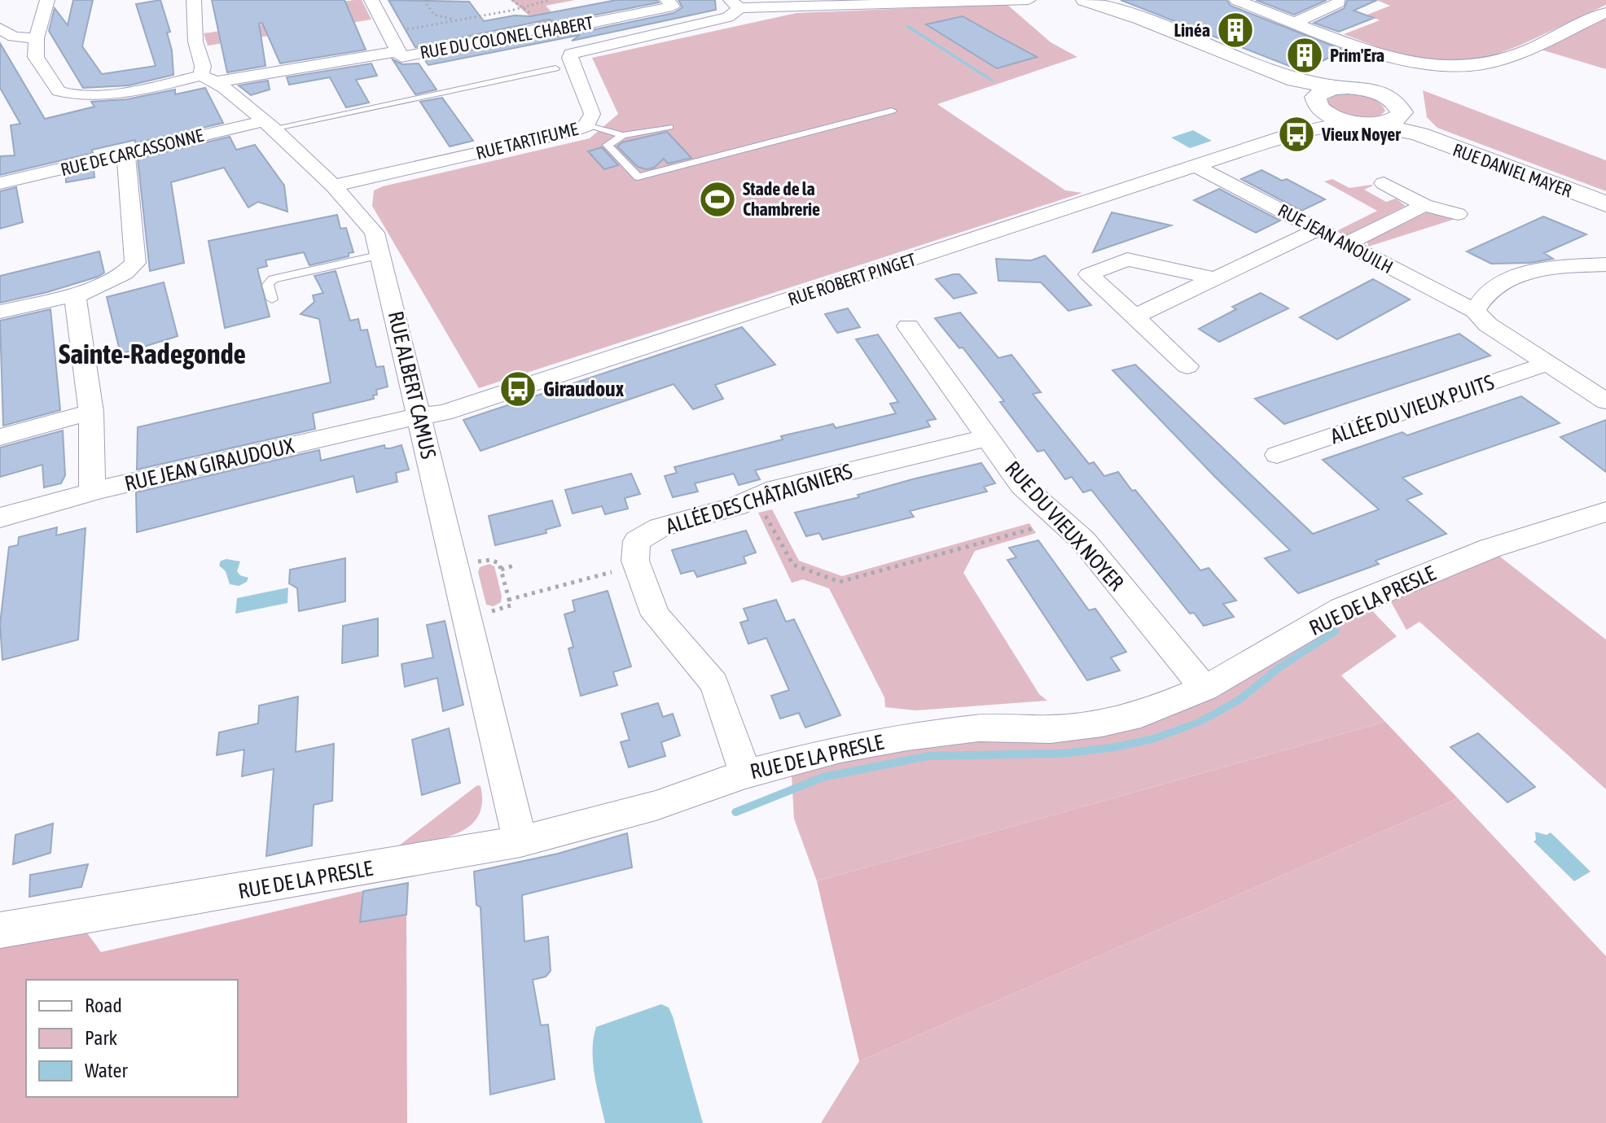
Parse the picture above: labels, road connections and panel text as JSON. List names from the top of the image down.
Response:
{
  "streets": {
    "main road": ["RUE DANIEL MAYER"],
    "street": [
      "RUE DU COLONEL CHABERT",
      "RUE TARTIFUME",
      "RUE DE CARCASSONNE",
      "RUE JEAN ANOUILH",
      "RUE ROBERT PINGET",
      "RUE ALBERT CAMUS",
      "ALLÉE DU VIEUX PUITS",
      "RUE JEAN GIRAUDOUX",
      "ALLÉE DES CHÂTAIGNIERS",
      "RUE DU VIEUX NOYER",
      "RUE DE LA PRESLE"
    ]
  },
  "crossings": [
    ["RUE DU COLONEL CHABERT", "RUE ALBERT CAMUS"],
    ["RUE TARTIFUME", "RUE ALBERT CAMUS"],
    ["RUE DE CARCASSONNE", "RUE ALBERT CAMUS"],
    ["RUE DANIEL MAYER", "RUE ROBERT PINGET"],
    ["RUE JEAN ANOUILH", "RUE ROBERT PINGET"],
    ["RUE ROBERT PINGET", "RUE ALBERT CAMUS"],
    ["RUE ROBERT PINGET", "RUE JEAN GIRAUDOUX"],
    ["RUE ALBERT CAMUS", "RUE JEAN GIRAUDOUX"],
    ["RUE ALBERT CAMUS", "RUE DE LA PRESLE"],
    ["ALLÉE DES CHÂTAIGNIERS", "RUE DU VIEUX NOYER"],
    ["RUE DU VIEUX NOYER", "RUE DE LA PRESLE"]
  ],
  "districts": ["Sainte-Radegonde"],
  "places": {
    "building": ["Linéa", "Prim'Era"],
    "bus stop": ["Vieux Noyer", "Giraudoux"],
    "sports": ["Stade de la Chambrerie"]
  },
  "legend": ["Road", "Park", "Water"]
}
